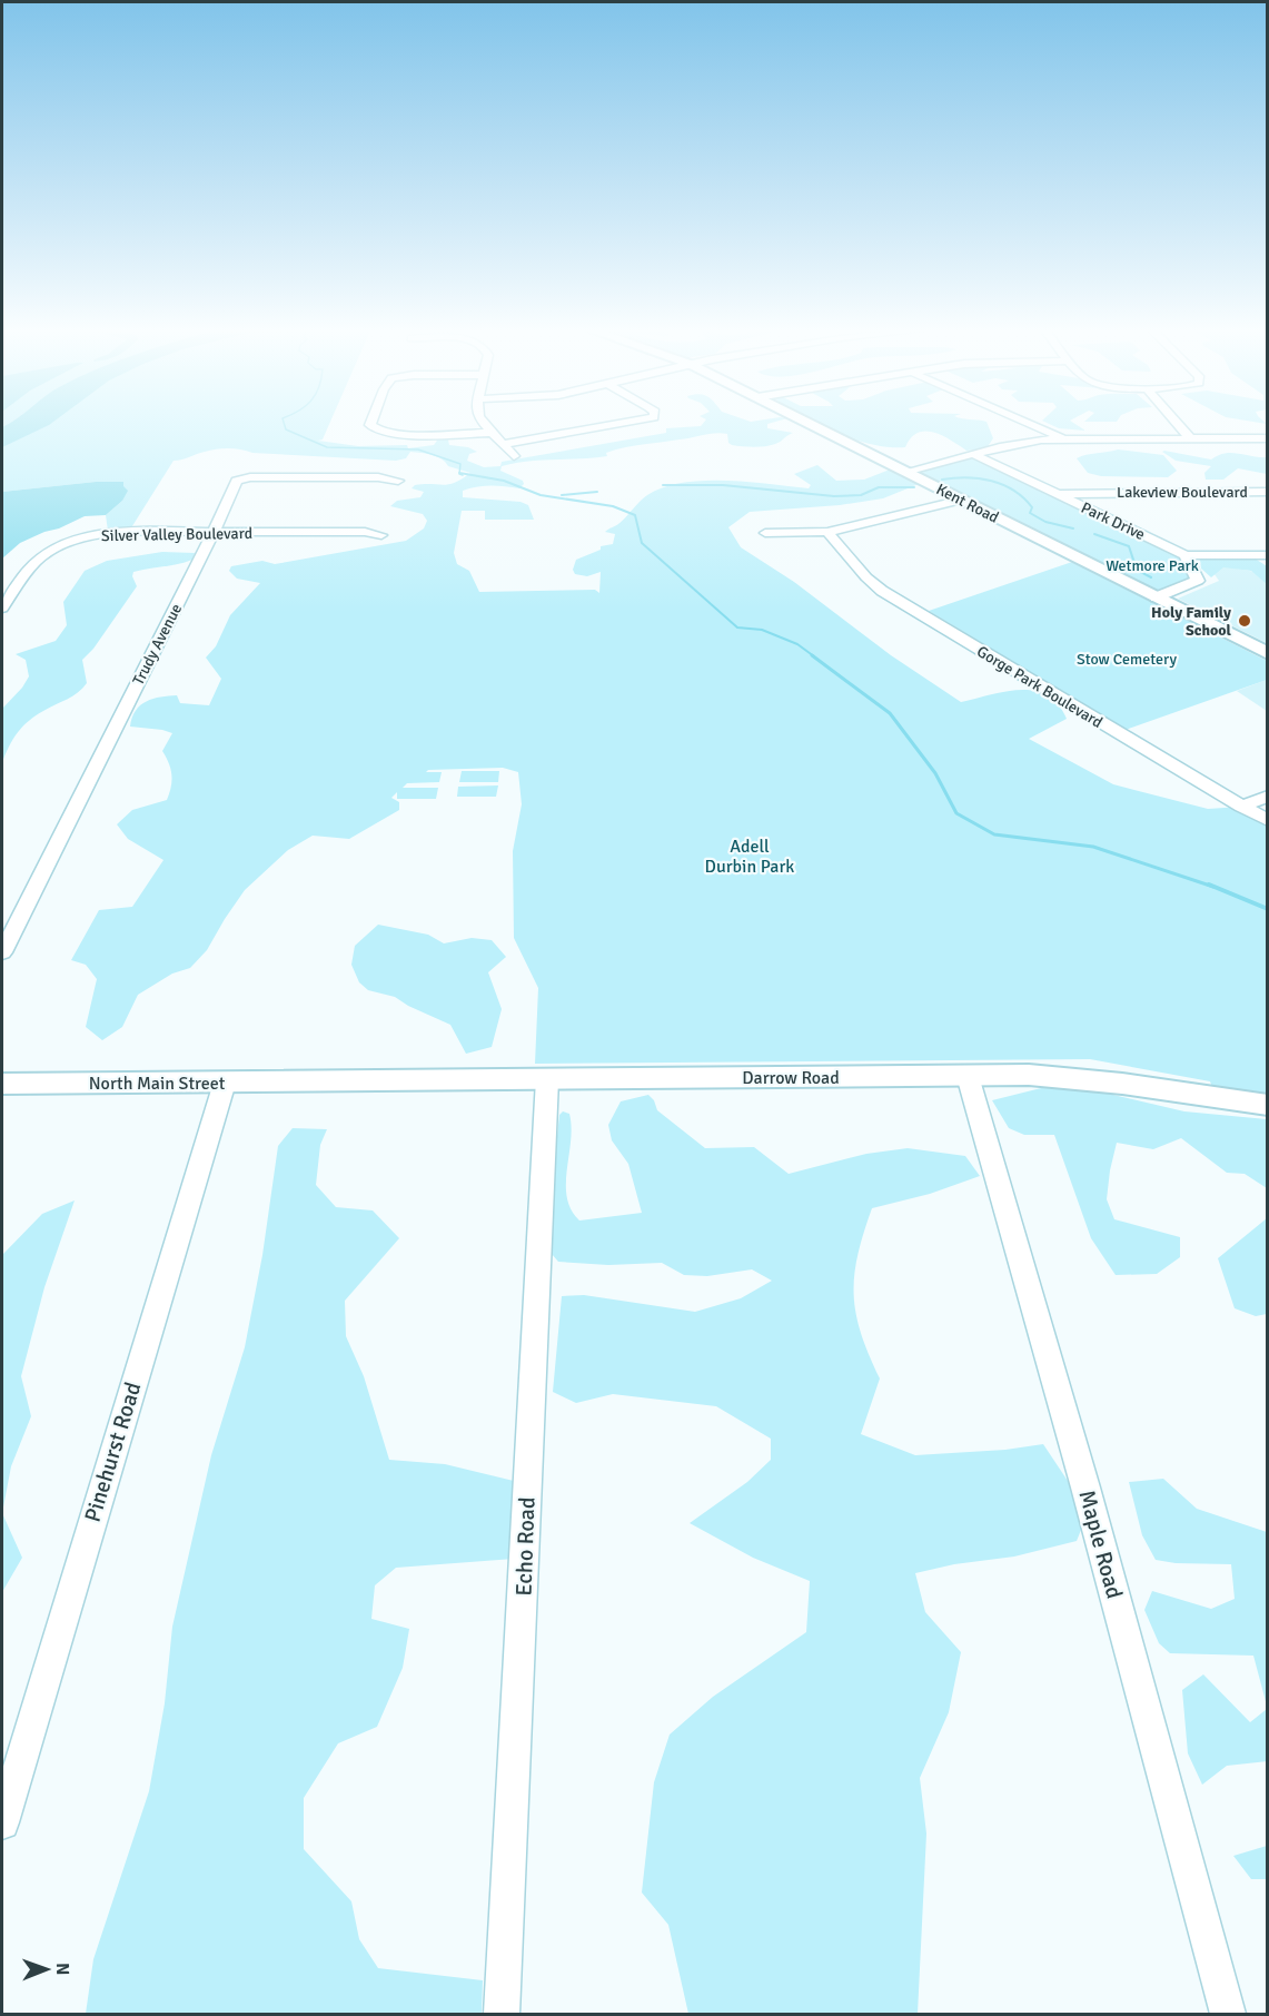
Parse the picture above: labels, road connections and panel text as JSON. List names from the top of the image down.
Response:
{
  "streets": {
    "main road": ["Kent Road", "Darrow Road", "North Main Street"],
    "street": [
      "Lakeview Boulevard",
      "Park Drive",
      "Silver Valley Boulevard",
      "Trudy Avenue",
      "Gorge Park Boulevard",
      "Pinehurst Road",
      "Maple Road",
      "Echo Road"
    ]
  },
  "crossings": [
    ["Lakeview Boulevard", "Park Drive"],
    ["Silver Valley Boulevard", "Trudy Avenue"],
    ["Darrow Road", "North Main Street"],
    ["Darrow Road", "Maple Road"],
    ["Darrow Road", "Echo Road"],
    ["North Main Street", "Pinehurst Road"]
  ],
  "parks": ["Wetmore Park", "Stow Cemetery", "Adell Durbin Park"],
  "places": ["Holy Family School"],
  "north": "right"
}
